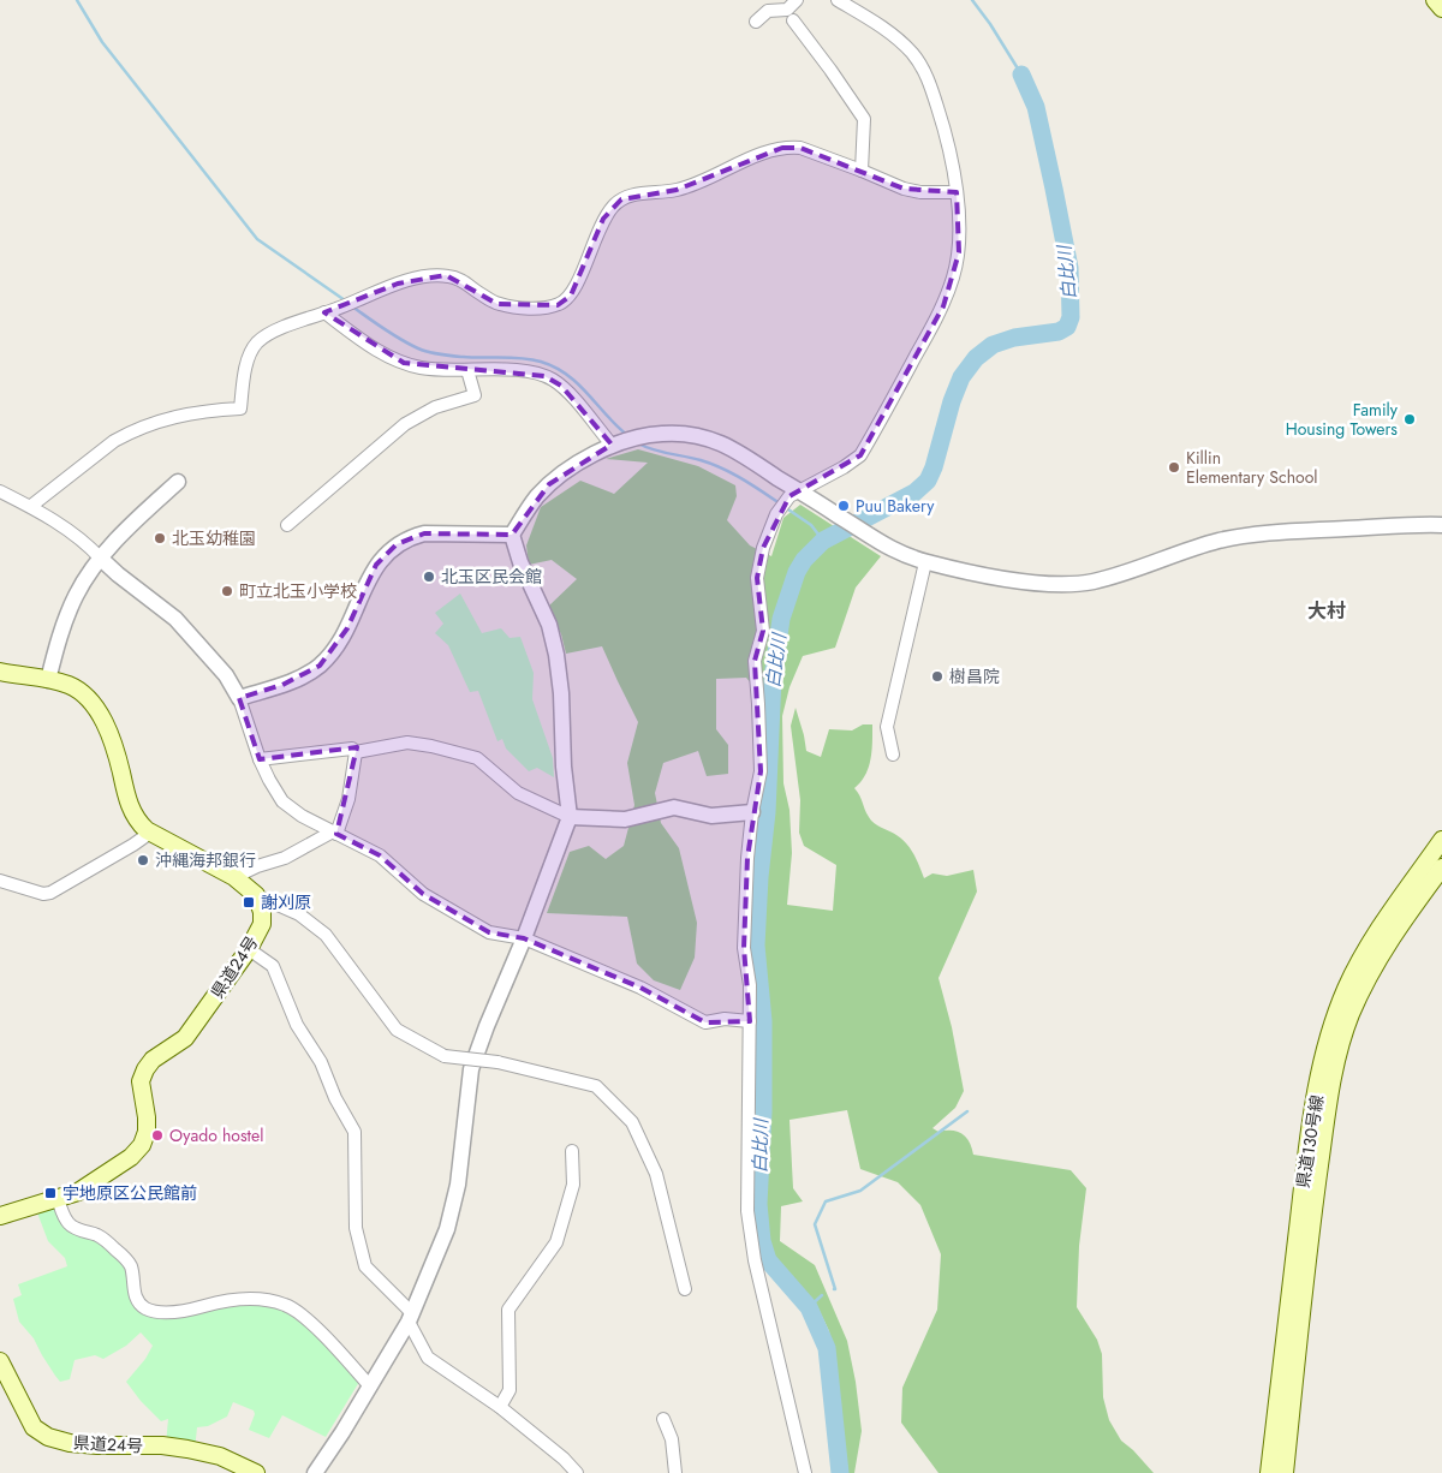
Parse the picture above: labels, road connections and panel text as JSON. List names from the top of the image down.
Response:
{
  "streets": {
    "main road": ["県道24号", "県道130号線"]
  },
  "districts": ["大村"],
  "water": ["白比川"],
  "places": {
    "other": [
      "Family Housing Towers",
      "Killin Elementary School",
      "Puu Bakery",
      "北玉幼稚園",
      "北玉区民会館",
      "町立北玉小学校",
      "樹昌院",
      "沖縄海邦銀行",
      "Oyado hostel"
    ],
    "transit": ["謝刈原", "宇地原区公民館前"]
  }
}
